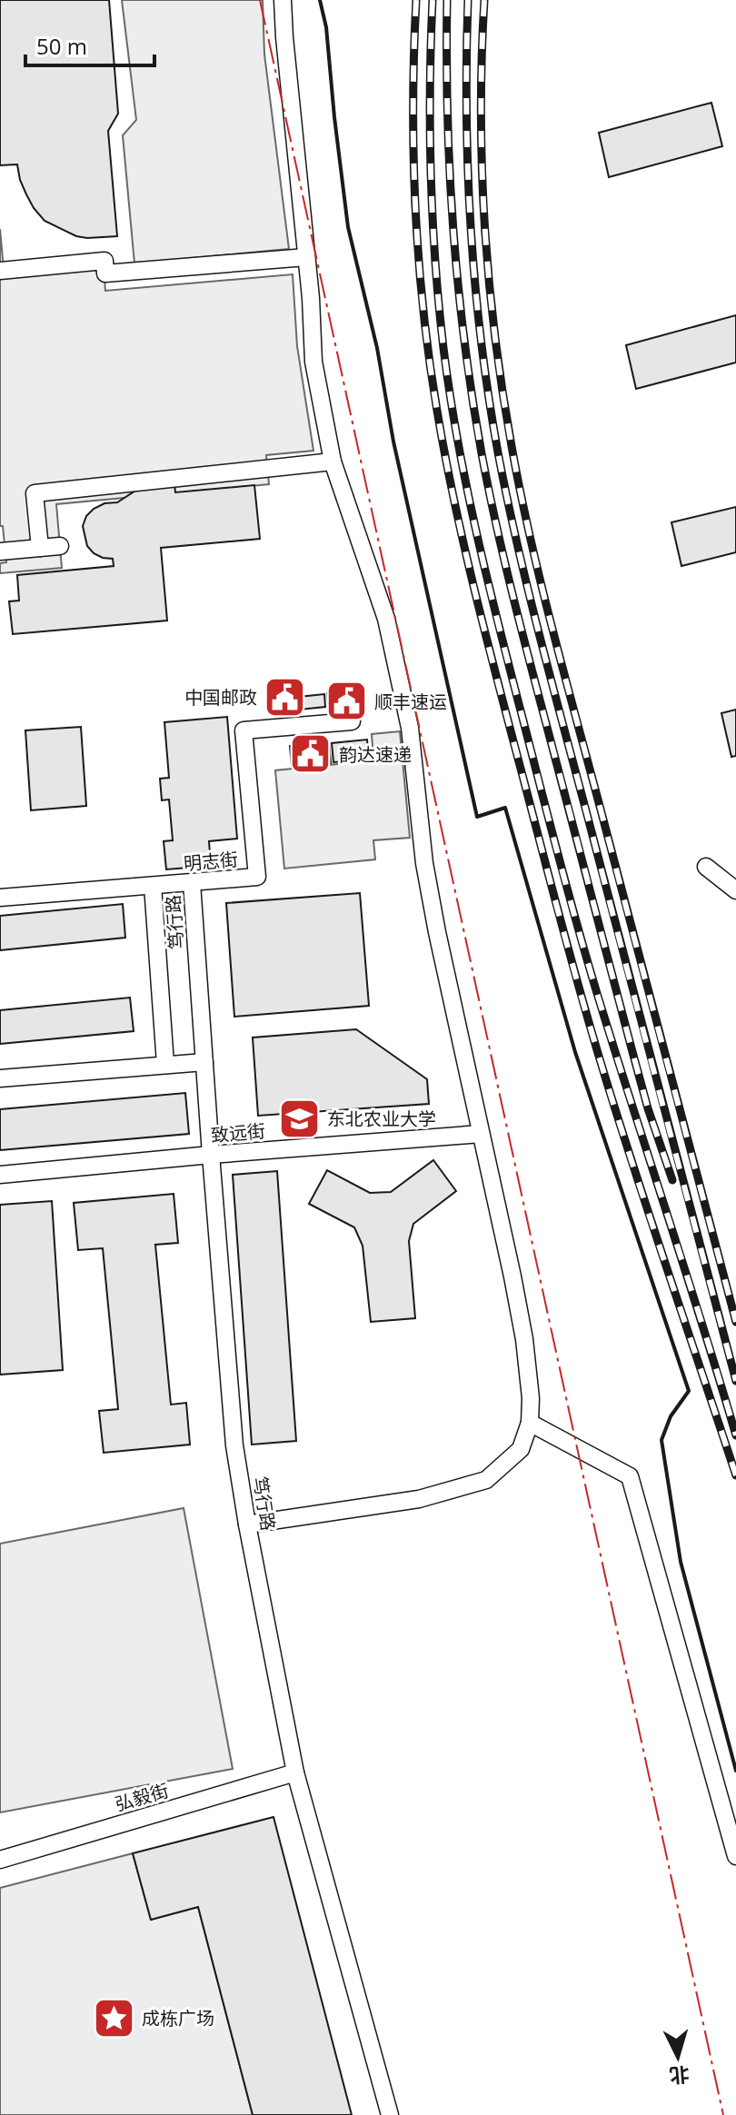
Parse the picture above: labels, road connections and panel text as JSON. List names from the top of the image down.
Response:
{
  "streets": {
    "street": [
      "明志街",
      "笃行路",
      "致远街",
      "弘毅街"
    ]
  },
  "crossings": [
    ["明志街", "笃行路"],
    ["笃行路", "致远街"],
    ["笃行路", "弘毅街"]
  ],
  "places": {
    "public building": ["中国邮政", "顺丰速运", "韵达速递"],
    "school or university": ["东北农业大学"],
    "place": ["成栋广场"]
  },
  "scale_bar": "50 m",
  "north": "bottom"
}
